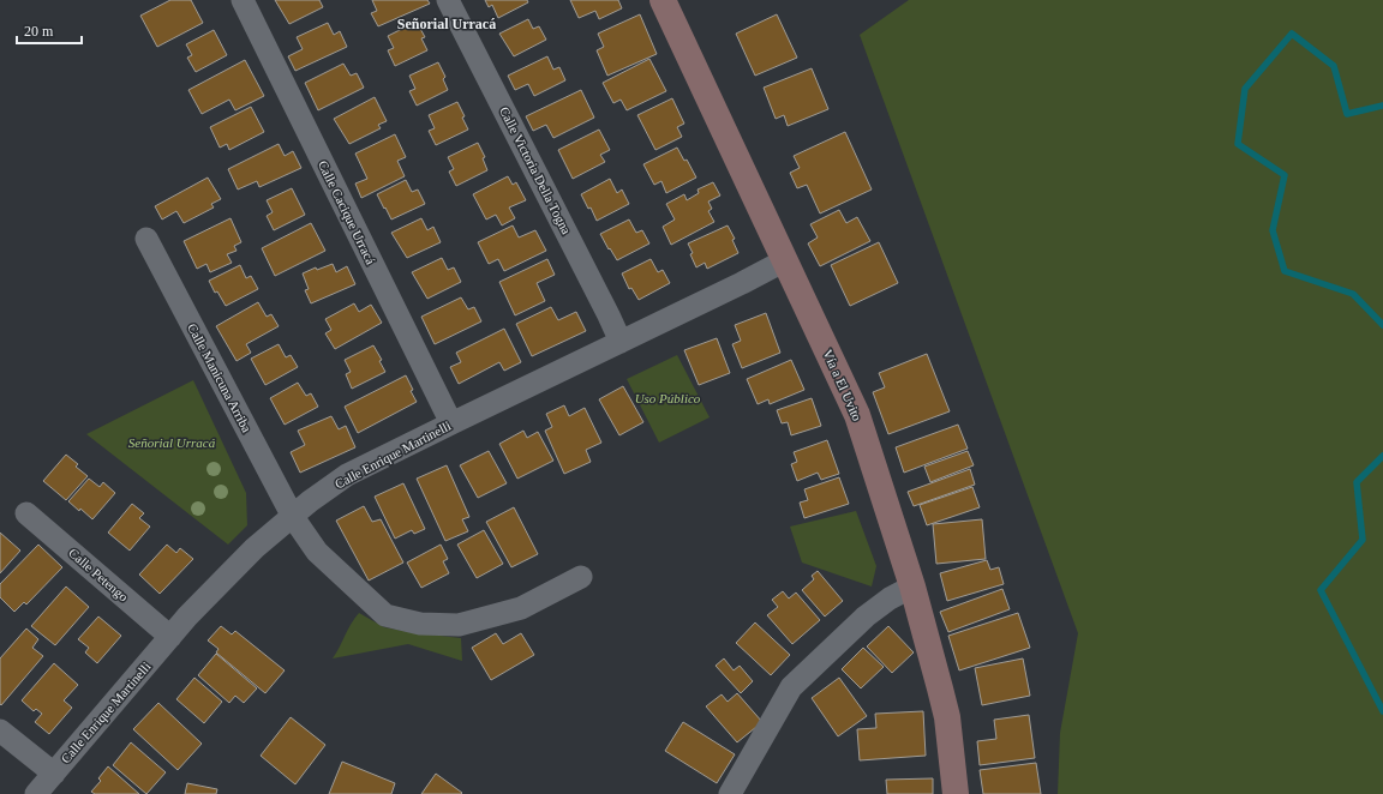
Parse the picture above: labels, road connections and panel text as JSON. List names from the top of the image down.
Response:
{
  "streets": {
    "street": [
      "Calle Victoria Della Togna",
      "Calle Cacique Urracá",
      "Calle Manicuna Arriba",
      "Vía a El Uvito",
      "Calle Enrique Martinelli",
      "Calle Petengo"
    ]
  },
  "crossings": [
    ["Calle Victoria Della Togna", "Calle Enrique Martinelli"],
    ["Calle Cacique Urracá", "Calle Enrique Martinelli"],
    ["Calle Manicuna Arriba", "Calle Enrique Martinelli"],
    ["Vía a El Uvito", "Calle Enrique Martinelli"],
    ["Calle Enrique Martinelli", "Calle Petengo"]
  ],
  "districts": ["Señorial Urracá"],
  "parks": ["Uso Público", "Señorial Urracá"],
  "scale_bar": "20 m"
}
